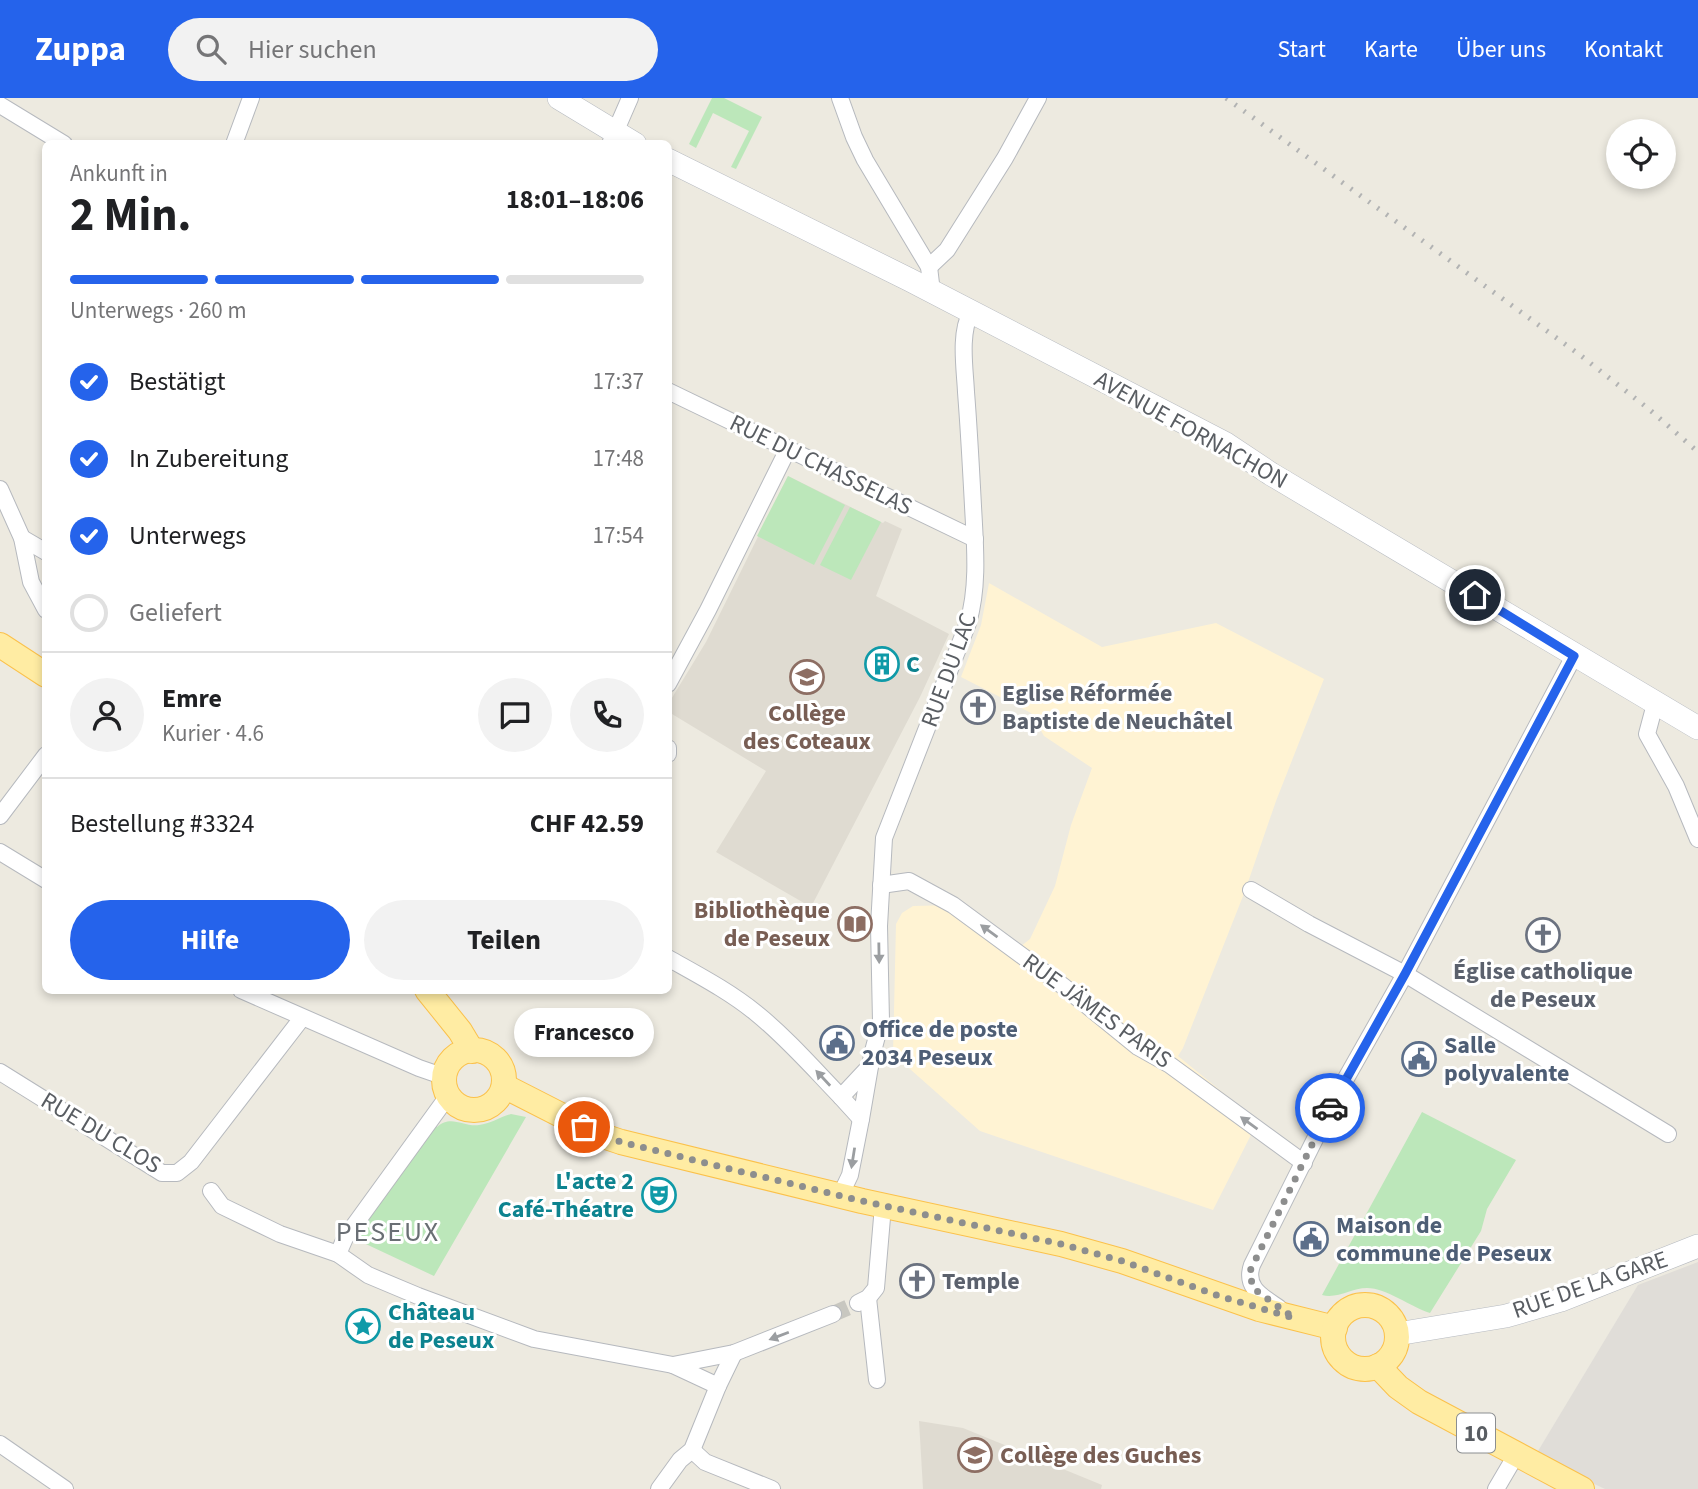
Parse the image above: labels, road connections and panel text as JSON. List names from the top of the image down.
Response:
{
  "streets": {
    "main road": ["10"],
    "street": [
      "AVENUE FORNACHON",
      "RUE DU CHASSELAS",
      "RUE DU LAC",
      "RUE JÄMES PARIS",
      "RUE DU CLOS",
      "RUE DE LA GARE"
    ]
  },
  "crossings": [
    ["AVENUE FORNACHON", "RUE DU LAC"],
    ["RUE DU CHASSELAS", "RUE DU LAC"],
    ["RUE DU LAC", "RUE JÄMES PARIS"],
    ["RUE DE LA GARE", "10"]
  ],
  "one_way": ["RUE JÄMES PARIS"],
  "districts": ["PESEUX"],
  "places": {
    "building": ["C"],
    "school or university": ["Collège des Coteaux", "Collège des Guches"],
    "church": ["Eglise Réformée Baptiste de Neuchâtel", "Église catholique de Peseux", "Temple"],
    "library": ["Bibliothèque de Peseux"],
    "public building": ["Office de poste 2034 Peseux", "Salle polyvalente", "Maison de commune de Peseux"],
    "other": ["Francesco"],
    "theatre": ["L'acte 2 Café-Théatre"],
    "place": ["Château de Peseux"]
  },
  "page": {
    "header": "Zuppa",
    "search": "Hier suchen",
    "nav": [
      "Start",
      "Karte",
      "Über uns",
      "Kontakt"
    ],
    "heading": ["2 Min.", "Ankunft in", "18:01–18:06"],
    "panel": [
      "Emre",
      "Kurier · 4.6",
      "Bestellung #3324",
      "CHF 42.59"
    ],
    "bar": "Unterwegs · 260 m",
    "list": [
      ["Bestätigt", "17:37"],
      ["In Zubereitung", "17:48"],
      ["Unterwegs", "17:54"],
      "Geliefert"
    ],
    "buttons": ["Hilfe", "Teilen"],
    "bubble": "Francesco"
  }
}
